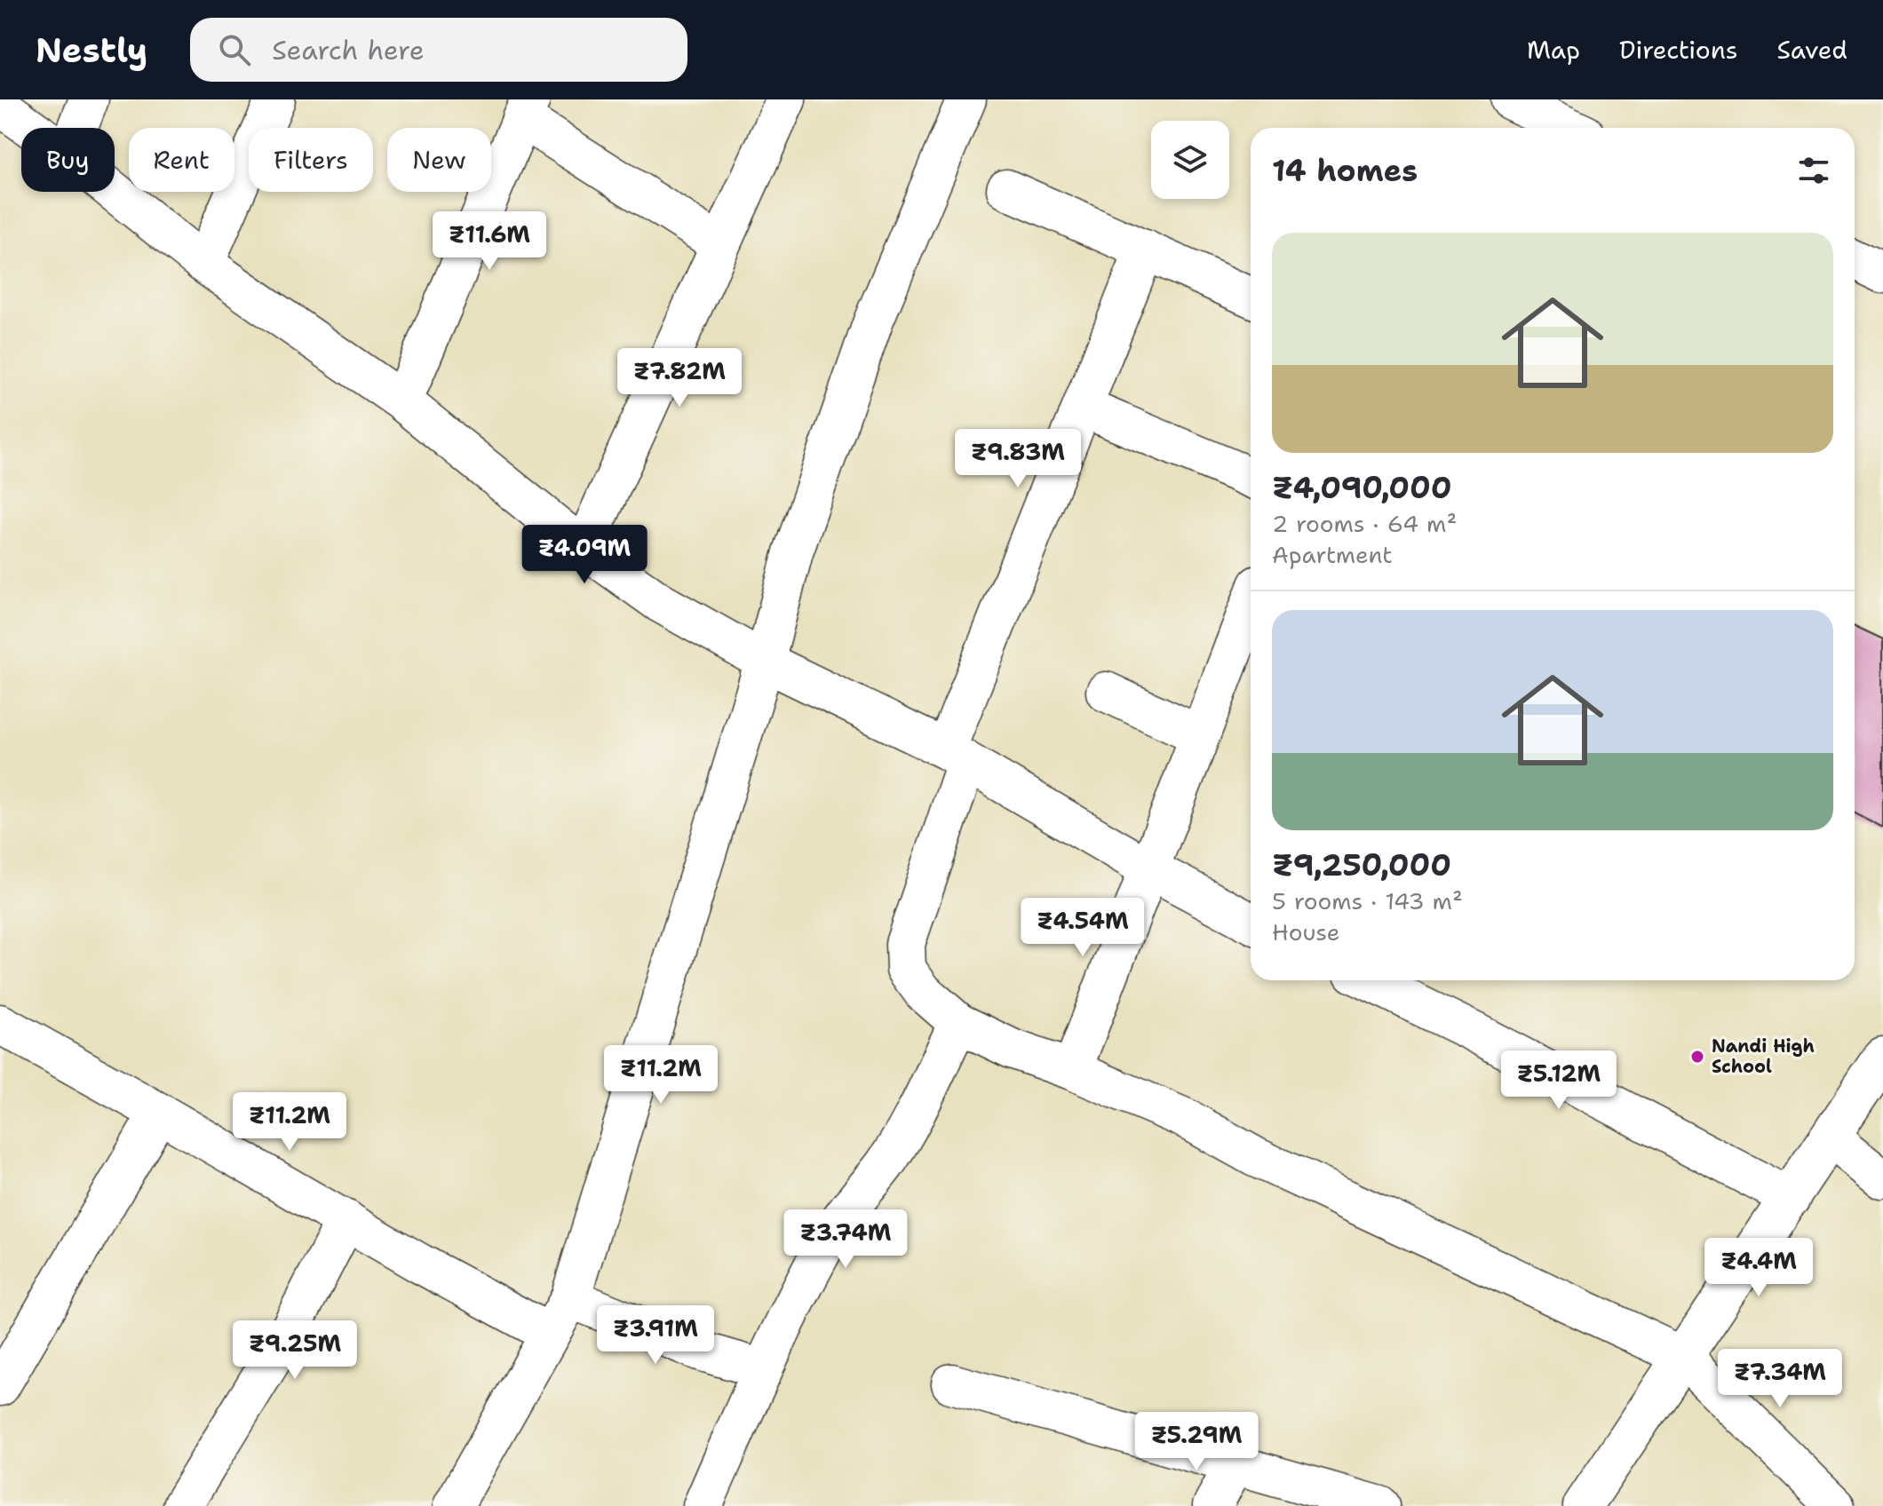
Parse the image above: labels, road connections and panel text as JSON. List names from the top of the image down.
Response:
{
  "places": ["Nandi High School"],
  "page": {
    "header": "Nestly",
    "search": "Search here",
    "nav": ["Map", "Directions", "Saved"],
    "chip": [
      "Buy",
      "Rent",
      "Filters",
      "New"
    ],
    "heading": "14 homes",
    "price": [
      "₹11.6M",
      "₹7.82M",
      "₹9.83M",
      "₹4.09M",
      "₹4.54M",
      "₹11.2M",
      "₹5.12M",
      "₹11.2M",
      "₹3.74M",
      "₹4.4M",
      "₹3.91M",
      "₹9.25M",
      "₹7.34M",
      "₹5.29M"
    ],
    "list": [
      {
        "name": "₹4,090,000",
        "note": "2 rooms · 64 m² · Apartment"
      },
      {
        "name": "₹9,250,000",
        "note": "5 rooms · 143 m² · House"
      }
    ]
  }
}
